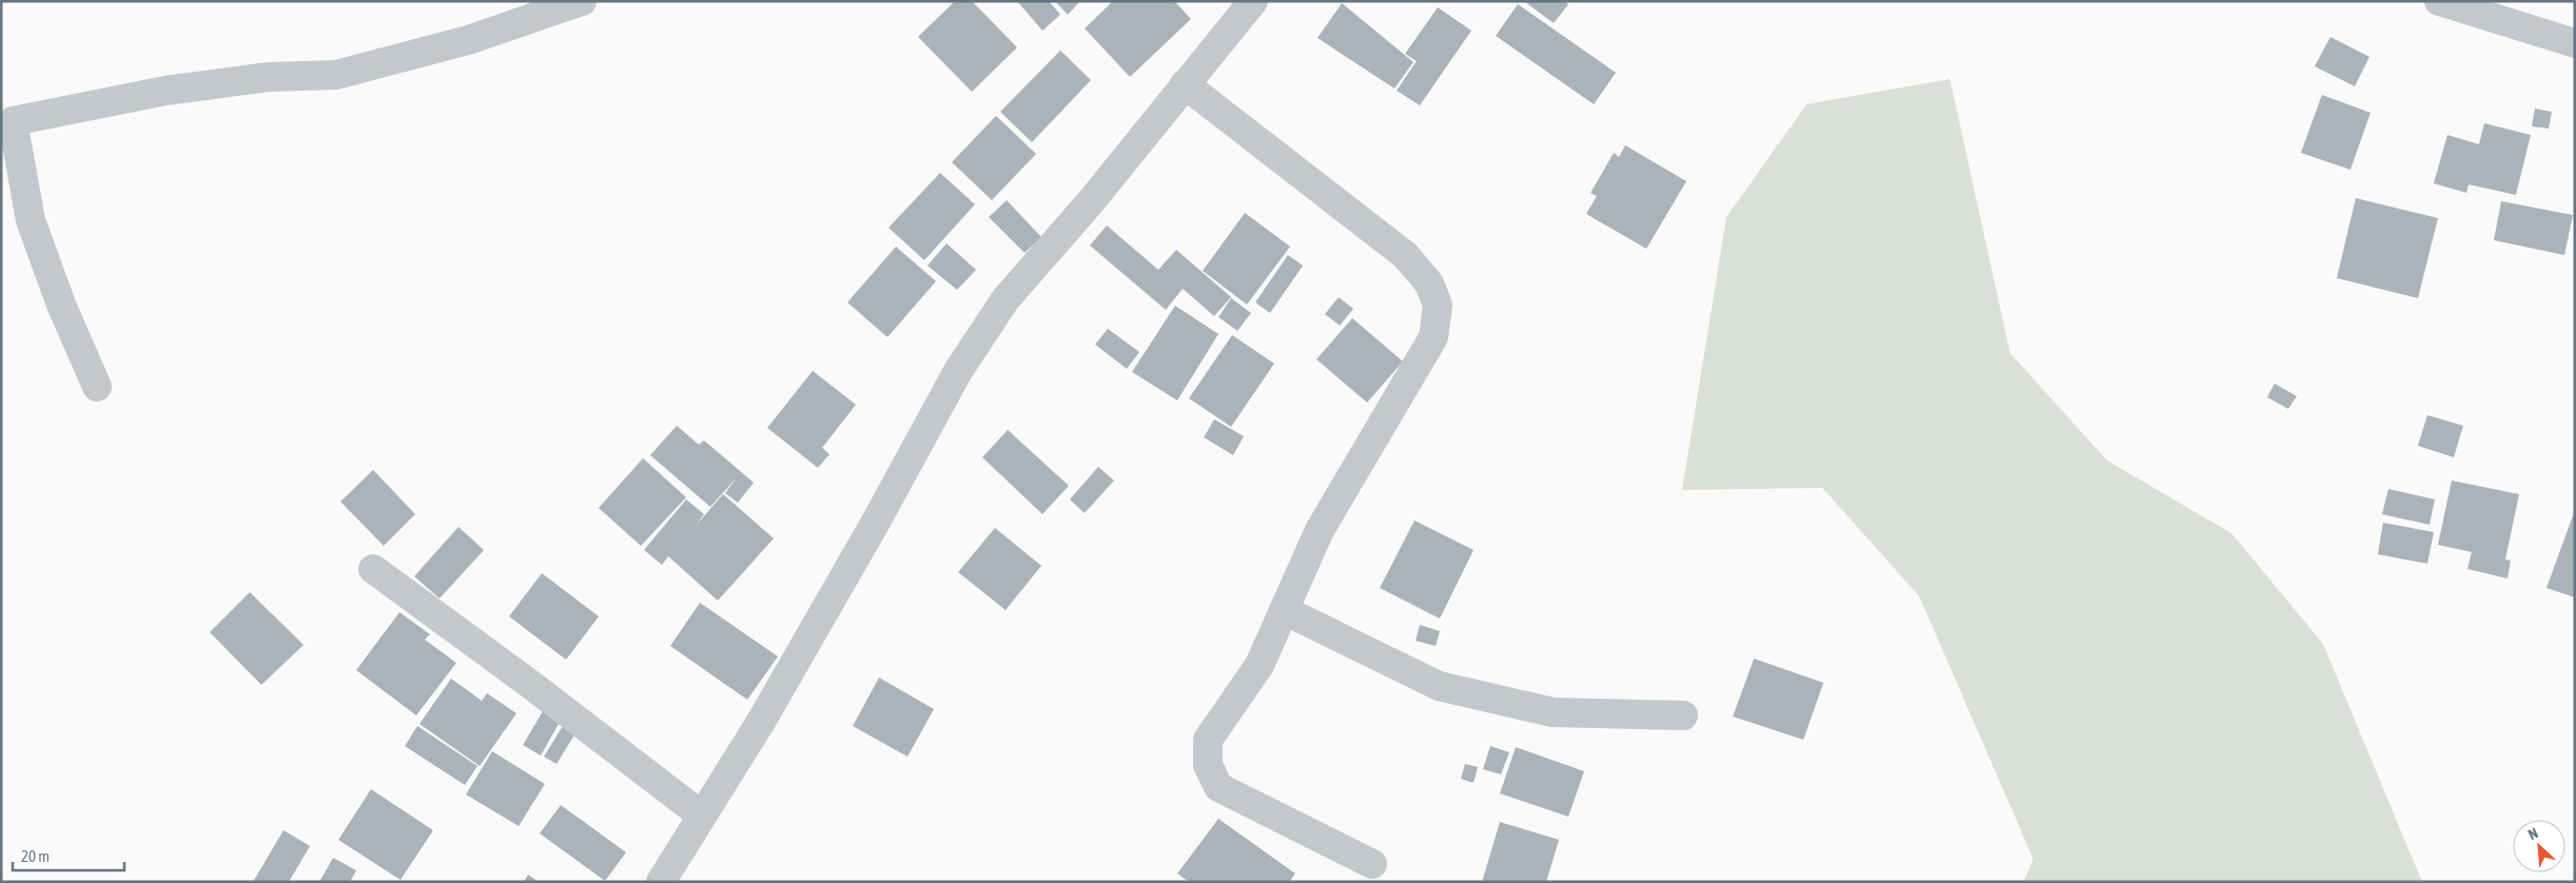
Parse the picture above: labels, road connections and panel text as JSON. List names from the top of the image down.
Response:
{
  "scale_bar": "20 m",
  "north": "top left"
}
